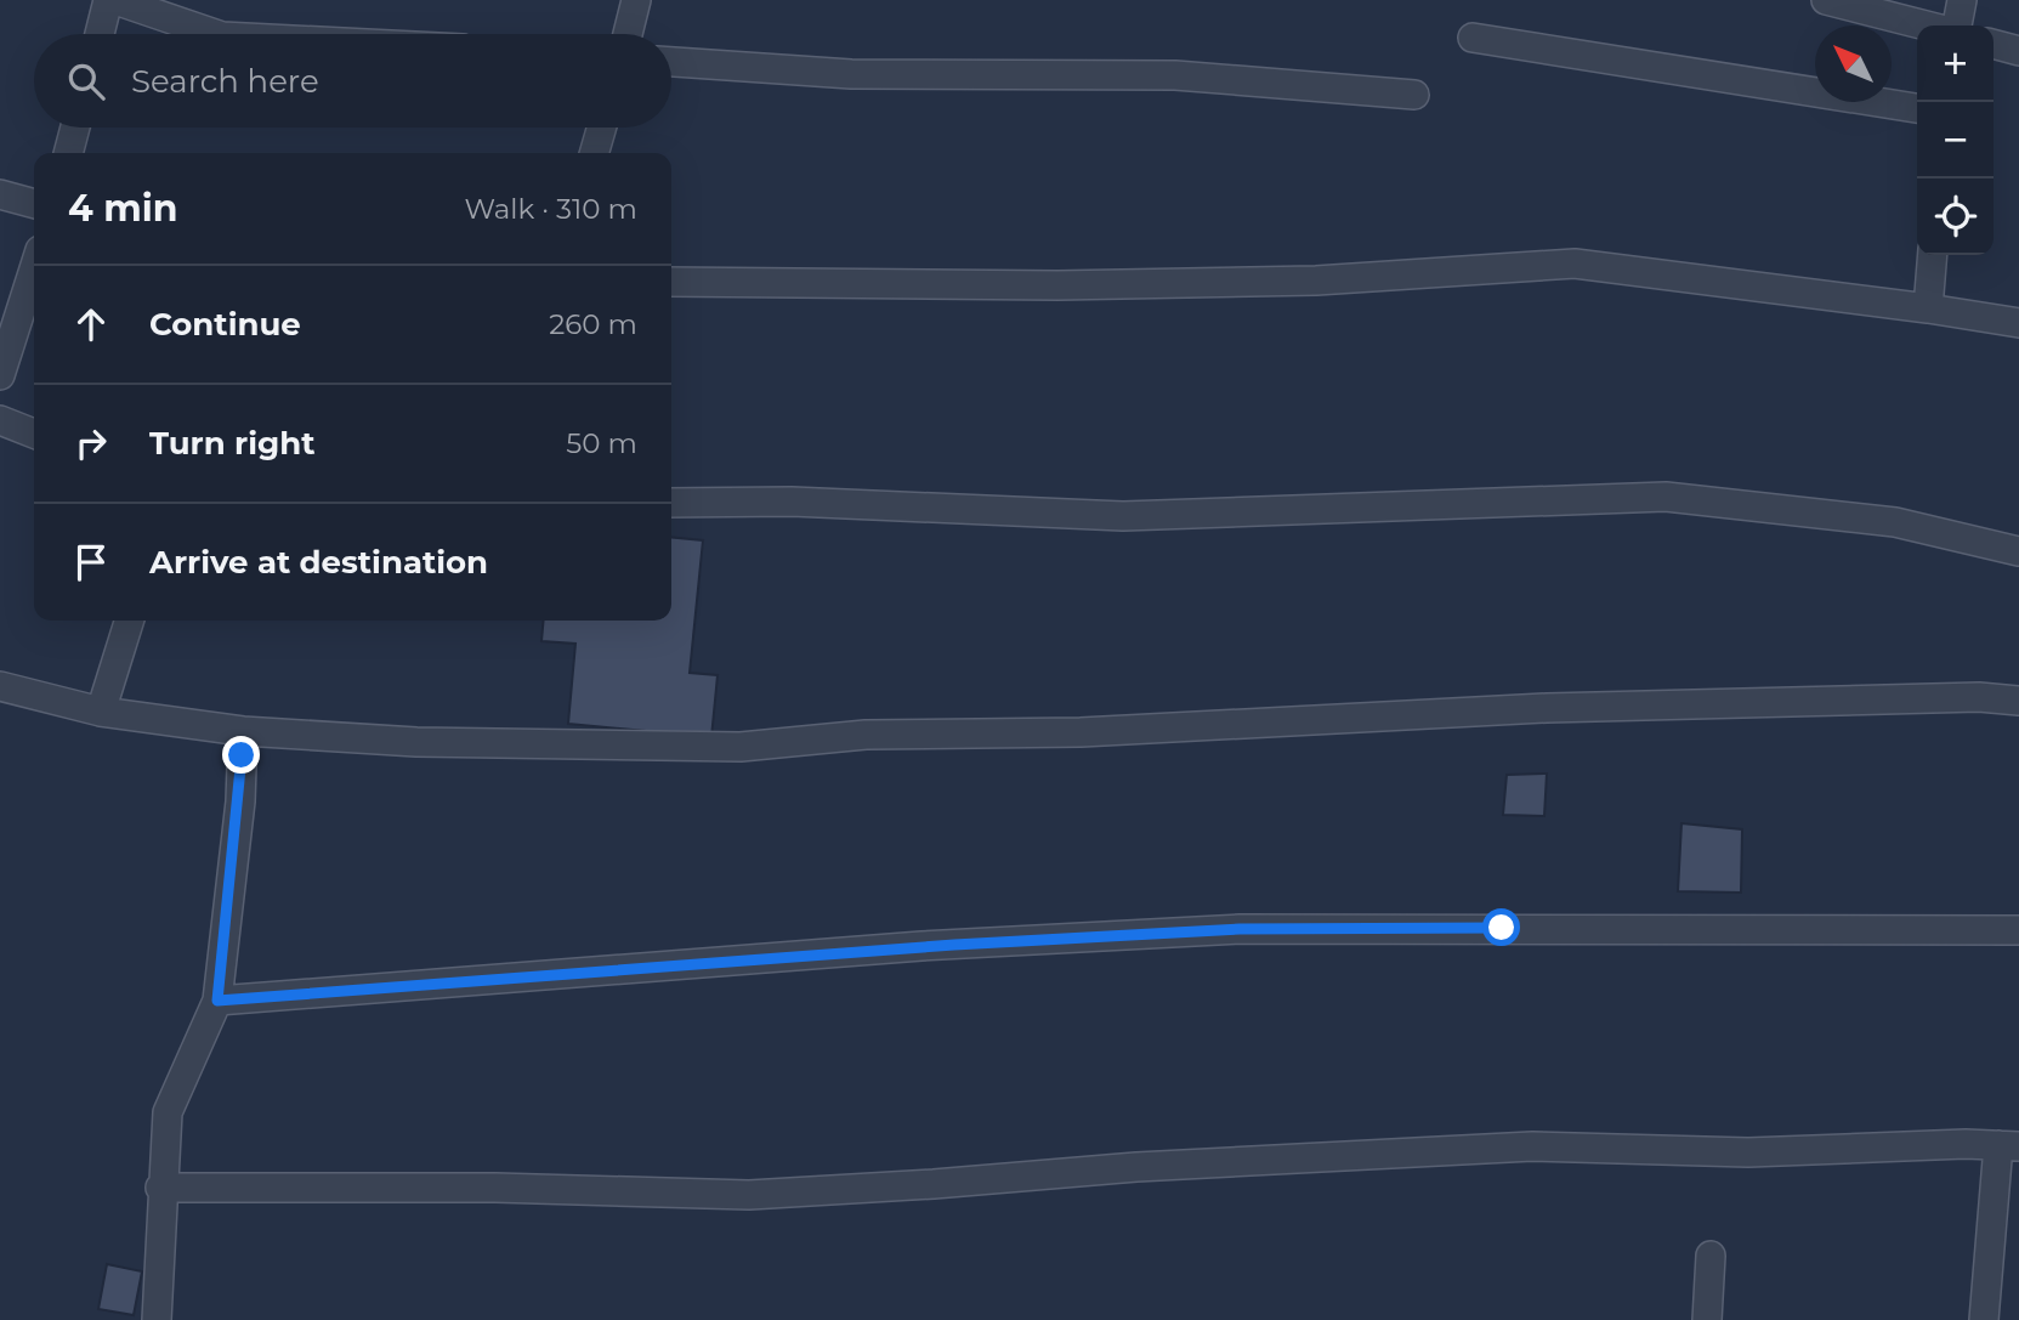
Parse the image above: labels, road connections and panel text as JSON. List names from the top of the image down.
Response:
{
  "north": "top left",
  "page": {
    "map_buttons": ["+", "−"],
    "search": "Search here",
    "heading": ["4 min", "Walk · 310 m"],
    "list": [
      ["Continue", "260 m"],
      ["Turn right", "50 m"],
      "Arrive at destination"
    ]
  }
}
